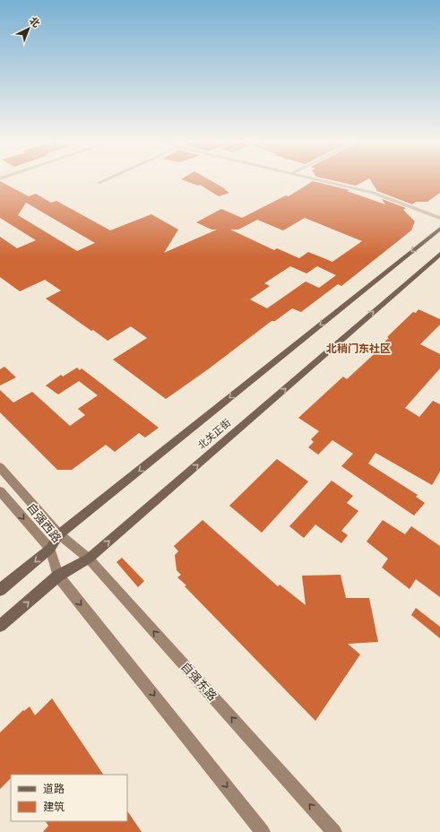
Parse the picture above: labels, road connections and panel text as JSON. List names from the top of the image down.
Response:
{
  "streets": {
    "main road": ["北关正街", "自强西路", "自强东路"]
  },
  "crossings": [
    ["北关正街", "自强西路"],
    ["北关正街", "自强东路"],
    ["自强西路", "自强东路"]
  ],
  "districts": ["北稍门东社区"],
  "legend": ["道路", "建筑"],
  "north": "top right"
}
